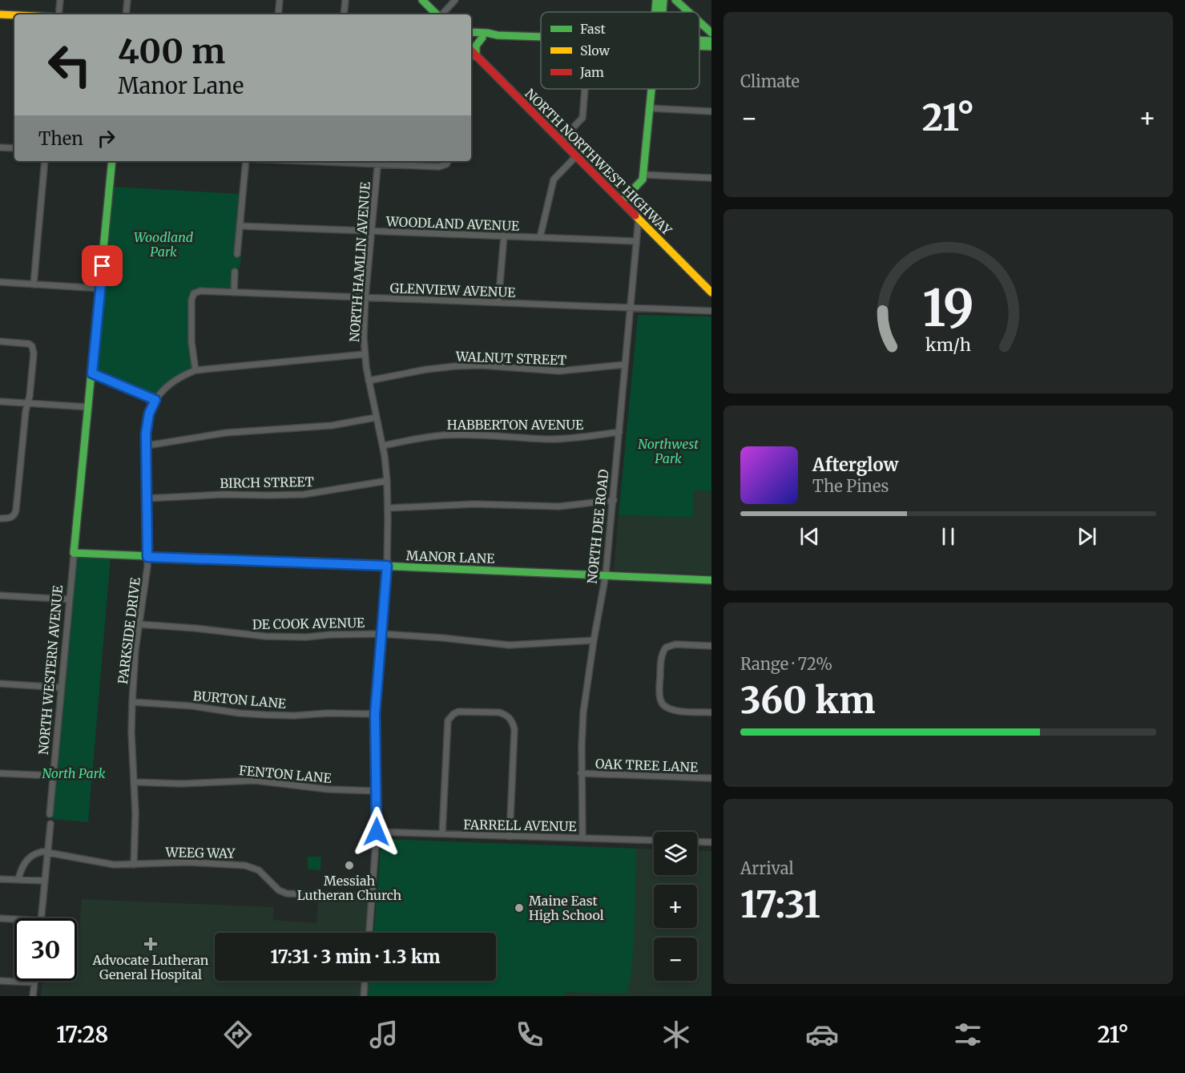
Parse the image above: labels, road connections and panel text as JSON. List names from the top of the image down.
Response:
{
  "streets": {
    "street": [
      "NORTH NORTHWEST HIGHWAY",
      "WOODLAND AVENUE",
      "NORTH HAMLIN AVENUE",
      "GLENVIEW AVENUE",
      "WALNUT STREET",
      "HABBERTON AVENUE",
      "BIRCH STREET",
      "NORTH DEE ROAD",
      "MANOR LANE",
      "DE COOK AVENUE",
      "PARKSIDE DRIVE",
      "NORTH WESTERN AVENUE",
      "BURTON LANE",
      "OAK TREE LANE",
      "FENTON LANE",
      "FARRELL AVENUE",
      "WEEG WAY"
    ]
  },
  "crossings": [
    ["NORTH NORTHWEST HIGHWAY", "NORTH DEE ROAD"],
    ["WOODLAND AVENUE", "NORTH HAMLIN AVENUE"],
    ["WOODLAND AVENUE", "NORTH DEE ROAD"],
    ["NORTH HAMLIN AVENUE", "GLENVIEW AVENUE"],
    ["NORTH HAMLIN AVENUE", "WALNUT STREET"],
    ["NORTH HAMLIN AVENUE", "HABBERTON AVENUE"],
    ["NORTH HAMLIN AVENUE", "BIRCH STREET"],
    ["NORTH HAMLIN AVENUE", "MANOR LANE"],
    ["NORTH HAMLIN AVENUE", "DE COOK AVENUE"],
    ["NORTH HAMLIN AVENUE", "BURTON LANE"],
    ["NORTH HAMLIN AVENUE", "FENTON LANE"],
    ["NORTH HAMLIN AVENUE", "FARRELL AVENUE"],
    ["NORTH HAMLIN AVENUE", "WEEG WAY"],
    ["GLENVIEW AVENUE", "NORTH DEE ROAD"],
    ["WALNUT STREET", "NORTH DEE ROAD"],
    ["HABBERTON AVENUE", "NORTH DEE ROAD"],
    ["BIRCH STREET", "PARKSIDE DRIVE"],
    ["NORTH DEE ROAD", "MANOR LANE"],
    ["NORTH DEE ROAD", "DE COOK AVENUE"],
    ["NORTH DEE ROAD", "OAK TREE LANE"],
    ["NORTH DEE ROAD", "FARRELL AVENUE"],
    ["MANOR LANE", "PARKSIDE DRIVE"],
    ["MANOR LANE", "NORTH WESTERN AVENUE"],
    ["DE COOK AVENUE", "PARKSIDE DRIVE"],
    ["PARKSIDE DRIVE", "BURTON LANE"],
    ["PARKSIDE DRIVE", "FENTON LANE"],
    ["PARKSIDE DRIVE", "WEEG WAY"]
  ],
  "parks": ["Woodland Park", "Northwest Park", "North Park"],
  "places": {
    "other": ["Messiah Lutheran Church", "Maine East High School"],
    "health": ["Advocate Lutheran General Hospital"]
  },
  "legend": ["Fast", "Slow", "Jam"],
  "page": {
    "tile": [
      "Climate",
      ["Range · 72%", "360 km"],
      ["Arrival", "17:31"]
    ],
    "turn": ["400 m", "Manor Lane"],
    "heat": ["−", "21°", "+"],
    "then": "Then",
    "song": ["Afterglow", "The Pines"],
    "map_buttons": ["+", "−"],
    "limit": "30",
    "trip": "17:31 · 3 min · 1.3 km",
    "tabs": ["17:28", "21°"],
    "gauge": ["19", "km/h"]
  }
}
